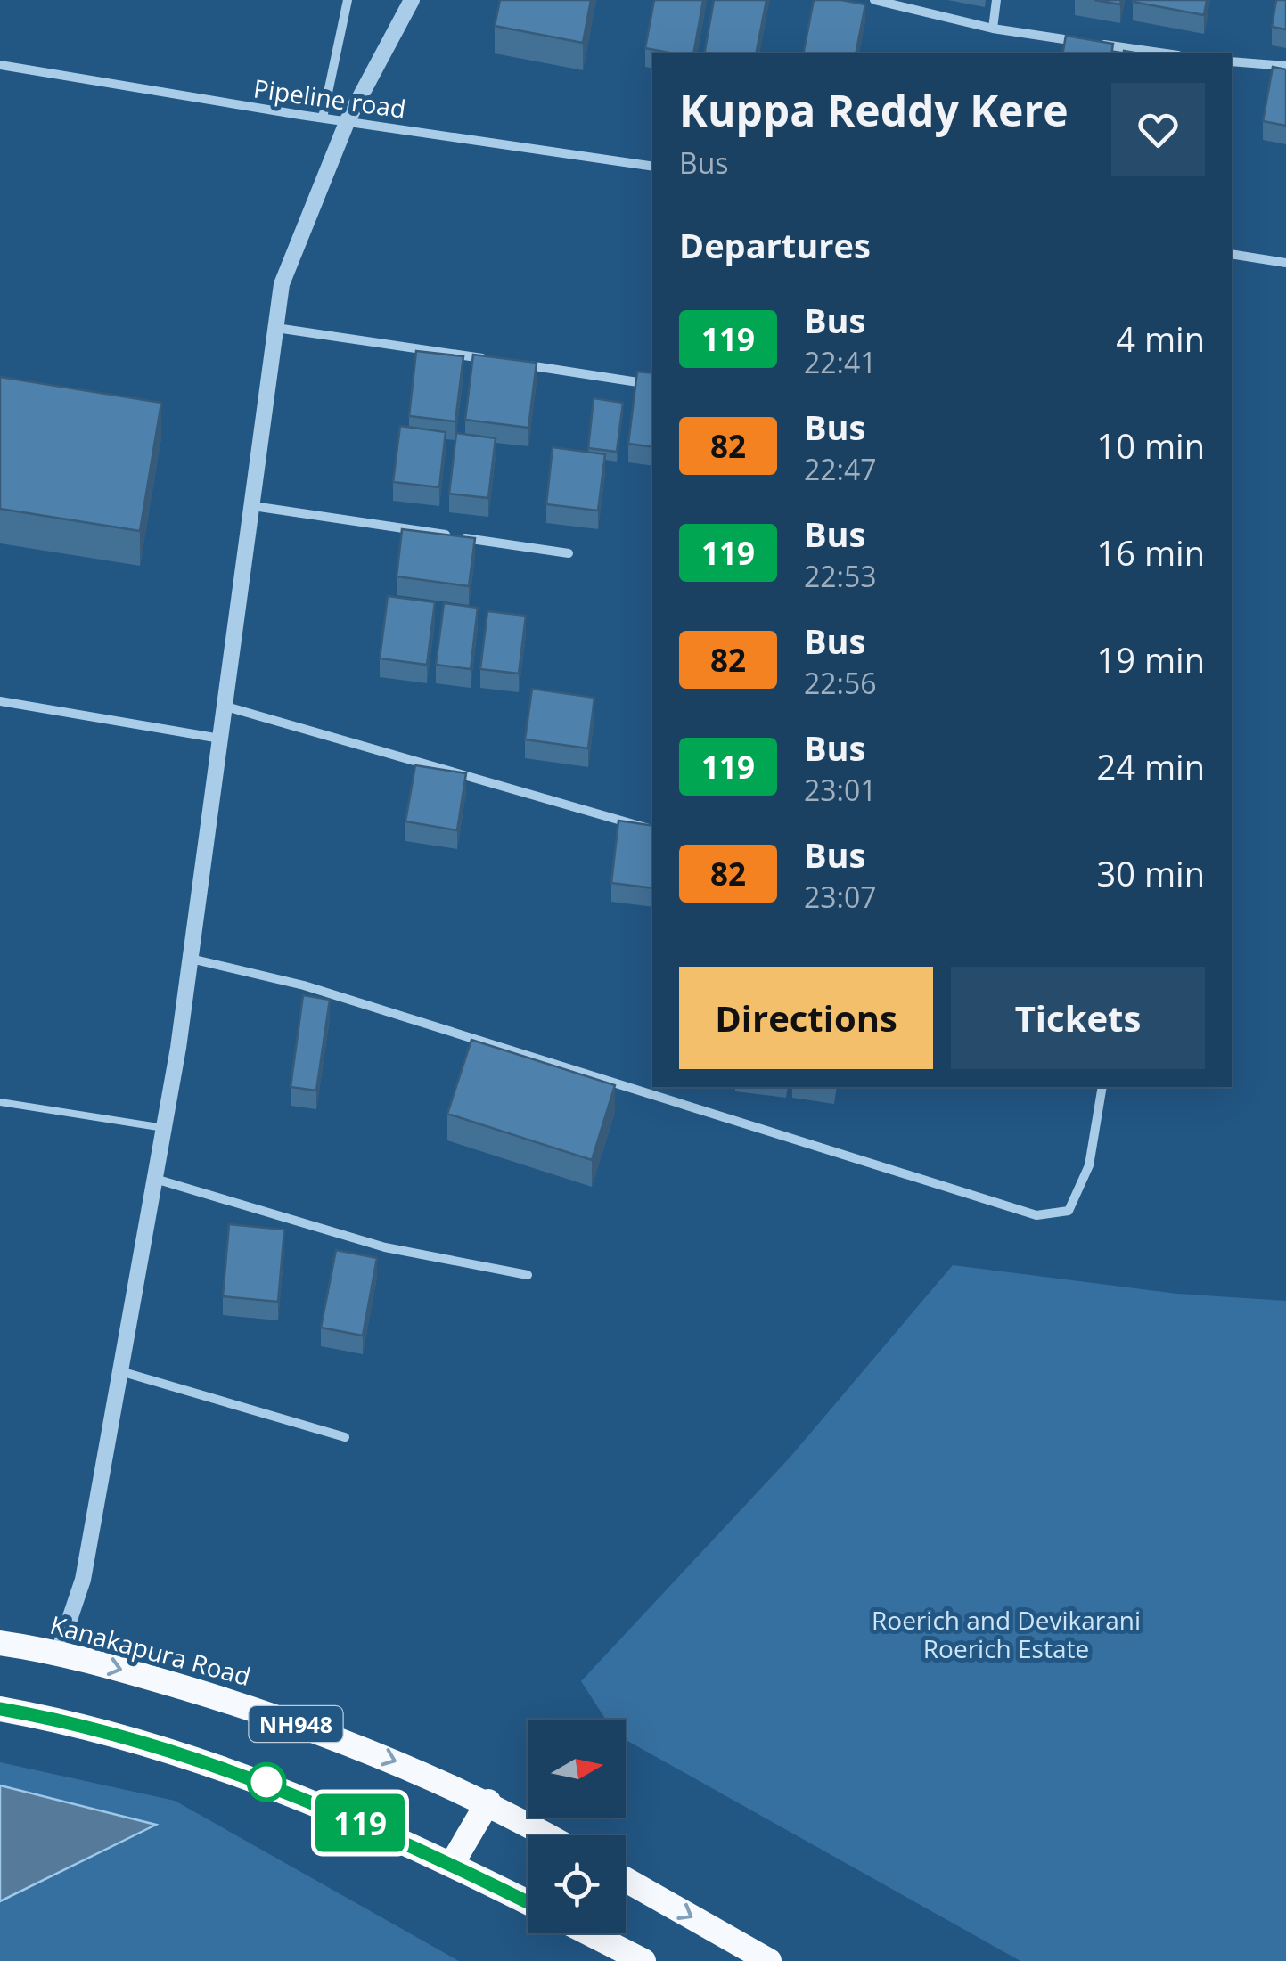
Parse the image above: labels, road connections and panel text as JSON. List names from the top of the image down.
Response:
{
  "streets": {
    "highway": ["Kanakapura Road", "NH948"],
    "street": ["Pipeline road"]
  },
  "parks": ["Roerich and Devikarani Roerich Estate"],
  "lines": ["bus line 119"],
  "north": "right",
  "page": {
    "on_map": "119",
    "heading": [
      ["Kuppa Reddy Kere", "Bus"],
      "Departures"
    ],
    "list": [
      {
        "mark": "119",
        "name": "Bus",
        "note": "22:41",
        "value": "4 min"
      },
      {
        "mark": "82",
        "name": "Bus",
        "note": "22:47",
        "value": "10 min"
      },
      {
        "mark": "119",
        "name": "Bus",
        "note": "22:53",
        "value": "16 min"
      },
      {
        "mark": "82",
        "name": "Bus",
        "note": "22:56",
        "value": "19 min"
      },
      {
        "mark": "119",
        "name": "Bus",
        "note": "23:01",
        "value": "24 min"
      },
      {
        "mark": "82",
        "name": "Bus",
        "note": "23:07",
        "value": "30 min"
      }
    ],
    "buttons": ["Directions", "Tickets"]
  }
}
